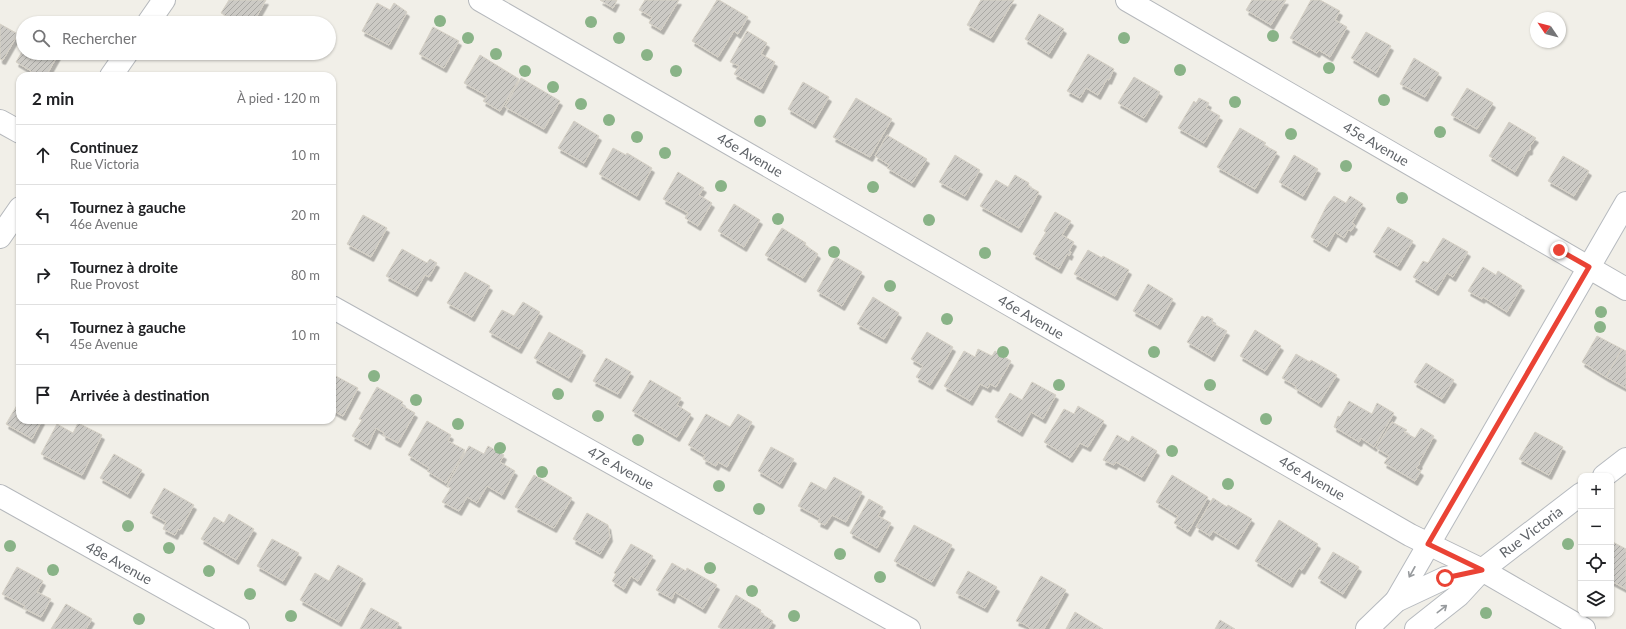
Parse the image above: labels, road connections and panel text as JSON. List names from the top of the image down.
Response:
{
  "streets": {
    "street": [
      "45e Avenue",
      "46e Avenue",
      "47e Avenue",
      "Rue Victoria",
      "48e Avenue"
    ]
  },
  "crossings": [
    ["46e Avenue", "Rue Victoria"]
  ],
  "north": "top left",
  "page": {
    "search": "Rechercher",
    "heading": ["2 min", "À pied · 120 m"],
    "list": [
      ["Continuez", "Rue Victoria", "10 m"],
      ["Tournez à gauche", "46e Avenue", "20 m"],
      ["Tournez à droite", "Rue Provost", "80 m"],
      ["Tournez à gauche", "45e Avenue", "10 m"],
      "Arrivée à destination"
    ],
    "map_buttons": ["+", "−"]
  }
}
